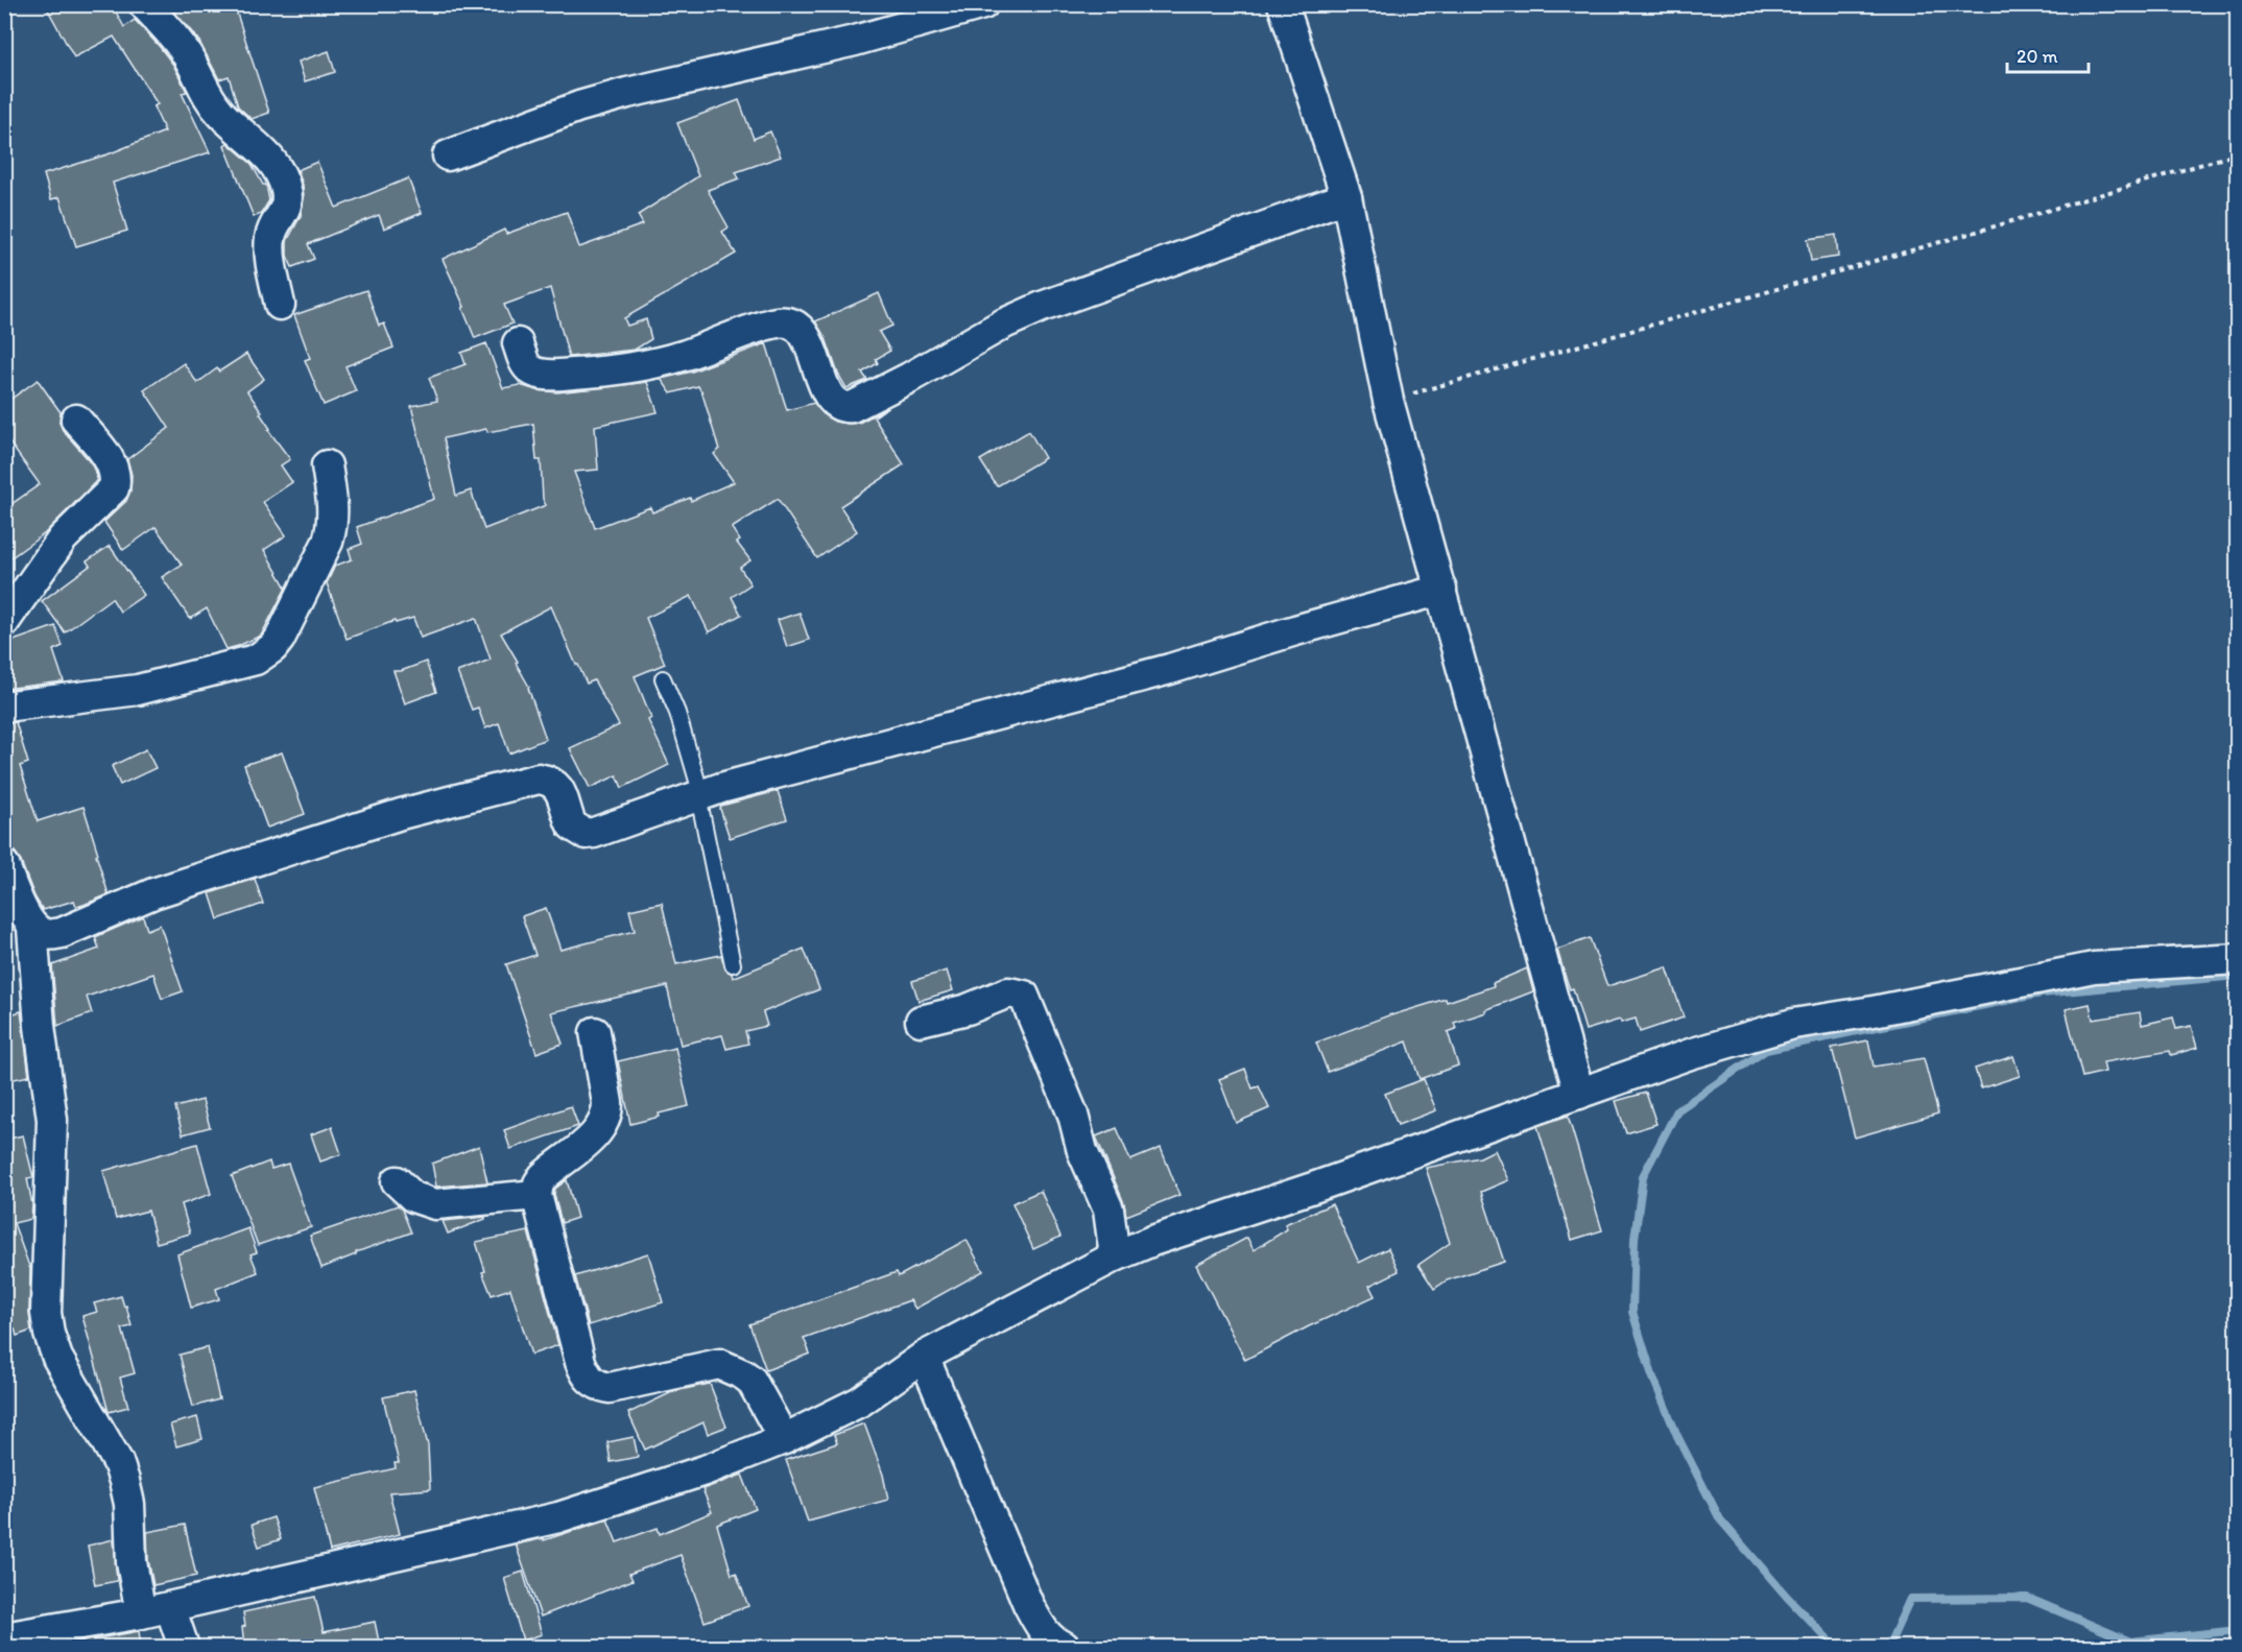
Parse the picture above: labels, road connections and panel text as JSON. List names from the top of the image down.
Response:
{
  "scale_bar": "20 m"
}
